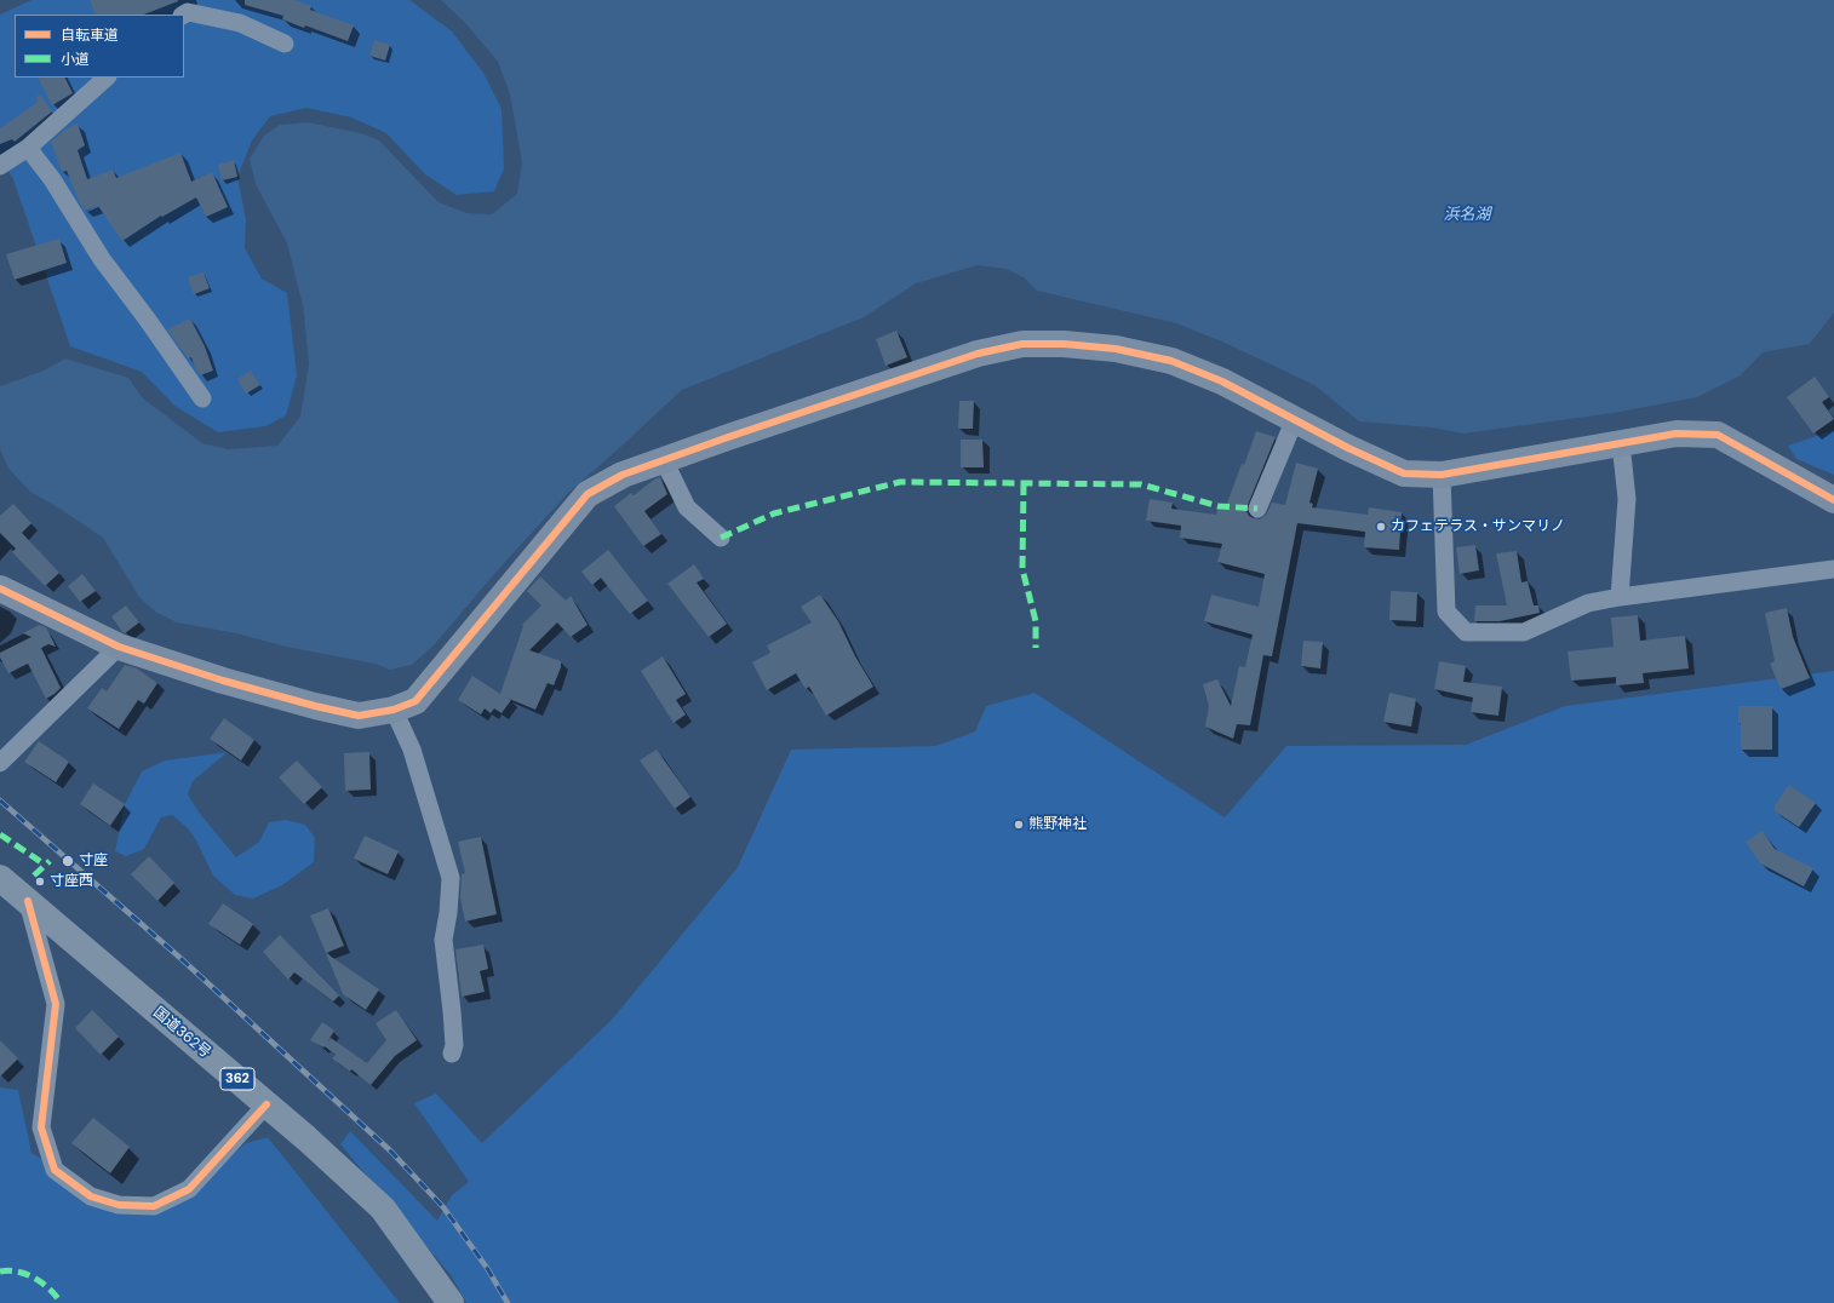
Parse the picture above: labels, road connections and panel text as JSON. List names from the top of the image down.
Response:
{
  "streets": {
    "highway": ["国道362号", "362"]
  },
  "water": ["浜名湖"],
  "places": [
    "カフェテラス・サンマリノ",
    "熊野神社",
    "寸座",
    "寸座西"
  ],
  "legend": ["自転車道", "小道"]
}
